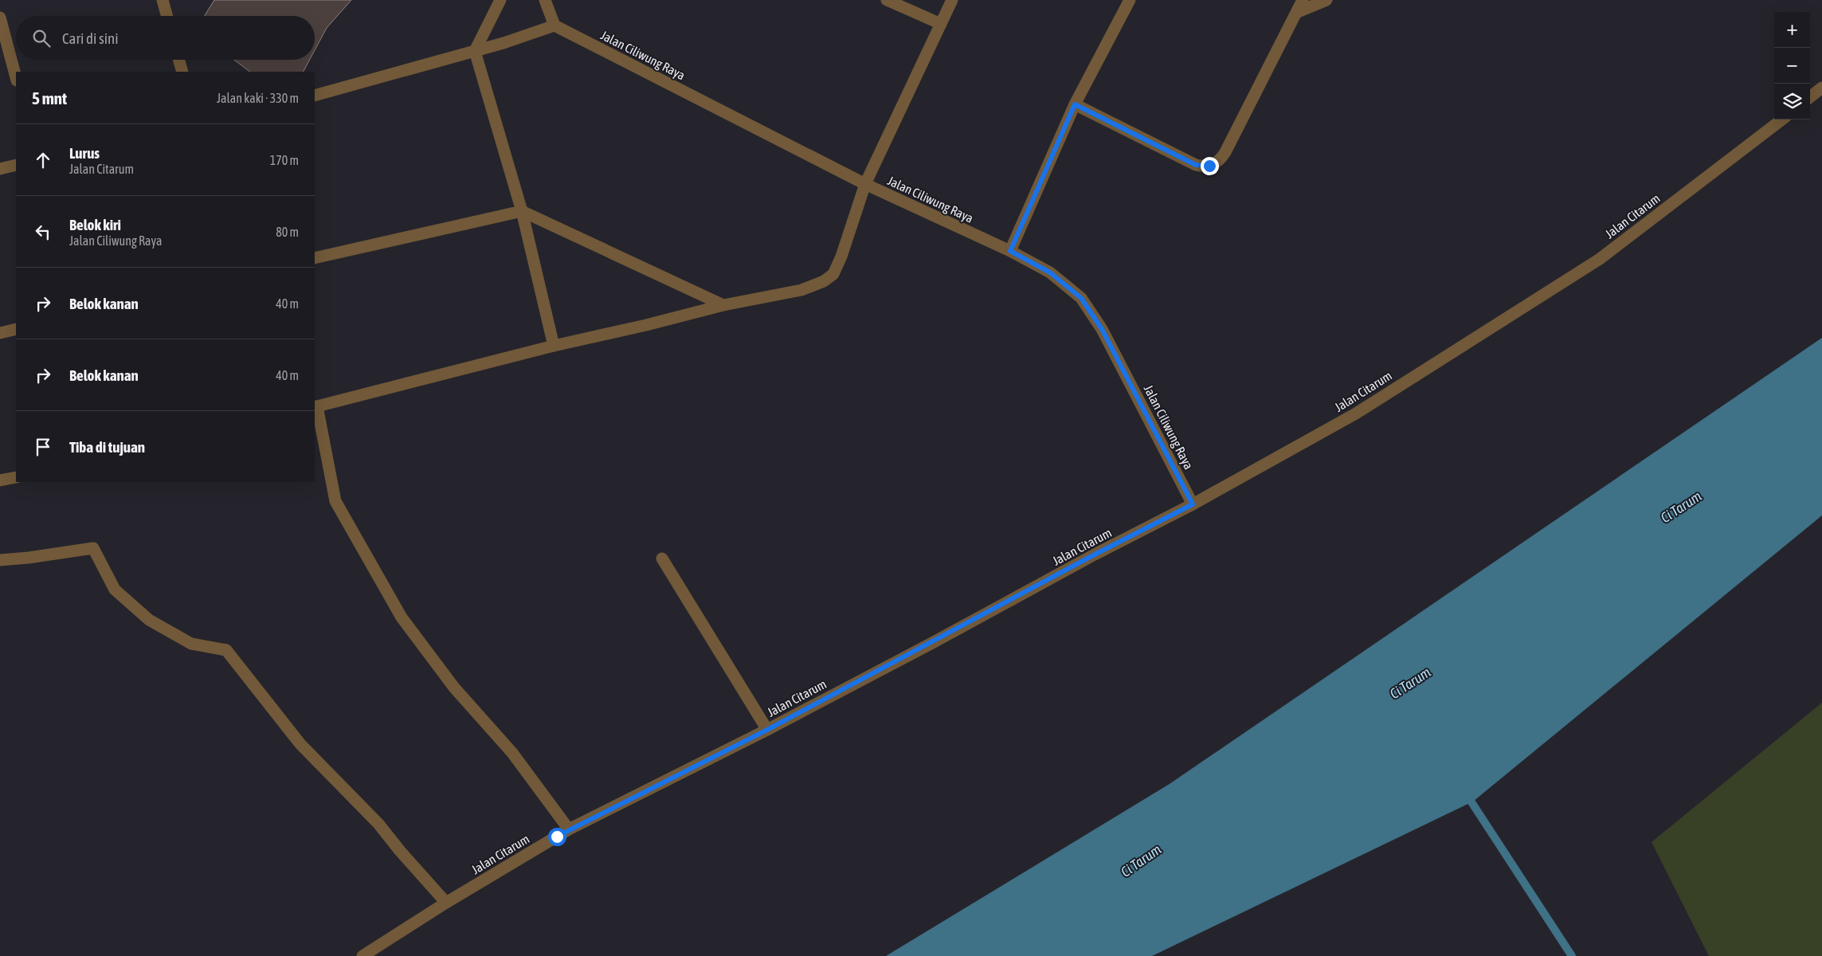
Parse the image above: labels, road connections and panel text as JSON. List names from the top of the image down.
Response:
{
  "streets": {
    "street": ["Jalan Ciliwung Raya", "Jalan Citarum"]
  },
  "crossings": [
    ["Jalan Ciliwung Raya", "Jalan Citarum"]
  ],
  "water": ["Ci Tarum"],
  "page": {
    "map_buttons": ["+", "−"],
    "search": "Cari di sini",
    "heading": ["5 mnt", "Jalan kaki · 330 m"],
    "list": [
      ["Lurus", "Jalan Citarum", "170 m"],
      ["Belok kiri", "Jalan Ciliwung Raya", "80 m"],
      ["Belok kanan", "40 m"],
      ["Belok kanan", "40 m"],
      "Tiba di tujuan"
    ]
  }
}
